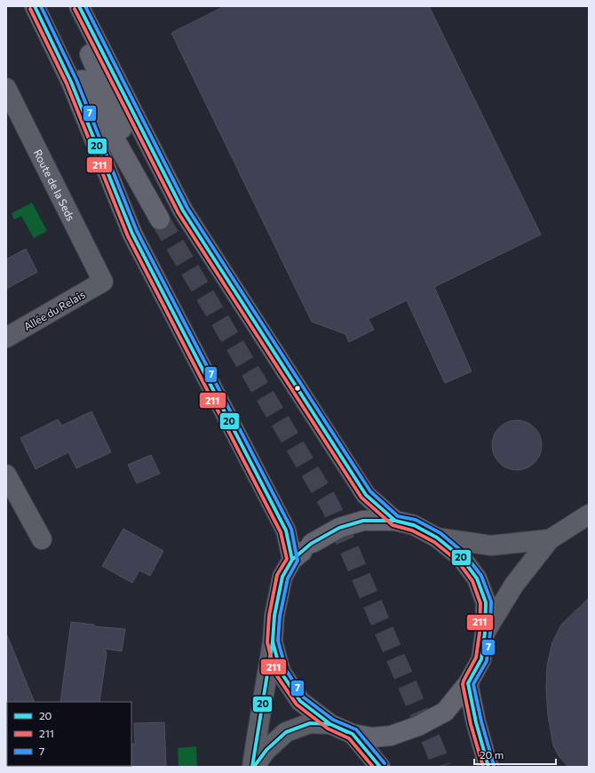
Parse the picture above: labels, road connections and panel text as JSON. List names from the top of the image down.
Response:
{
  "streets": {
    "street": ["Route de la Seds", "Allée du Relais"]
  },
  "crossings": [
    ["Route de la Seds", "Allée du Relais"]
  ],
  "lines": ["transit line 20", "transit line 7", "transit line 211"],
  "legend": ["20", "211", "7"],
  "scale_bar": "20 m"
}
